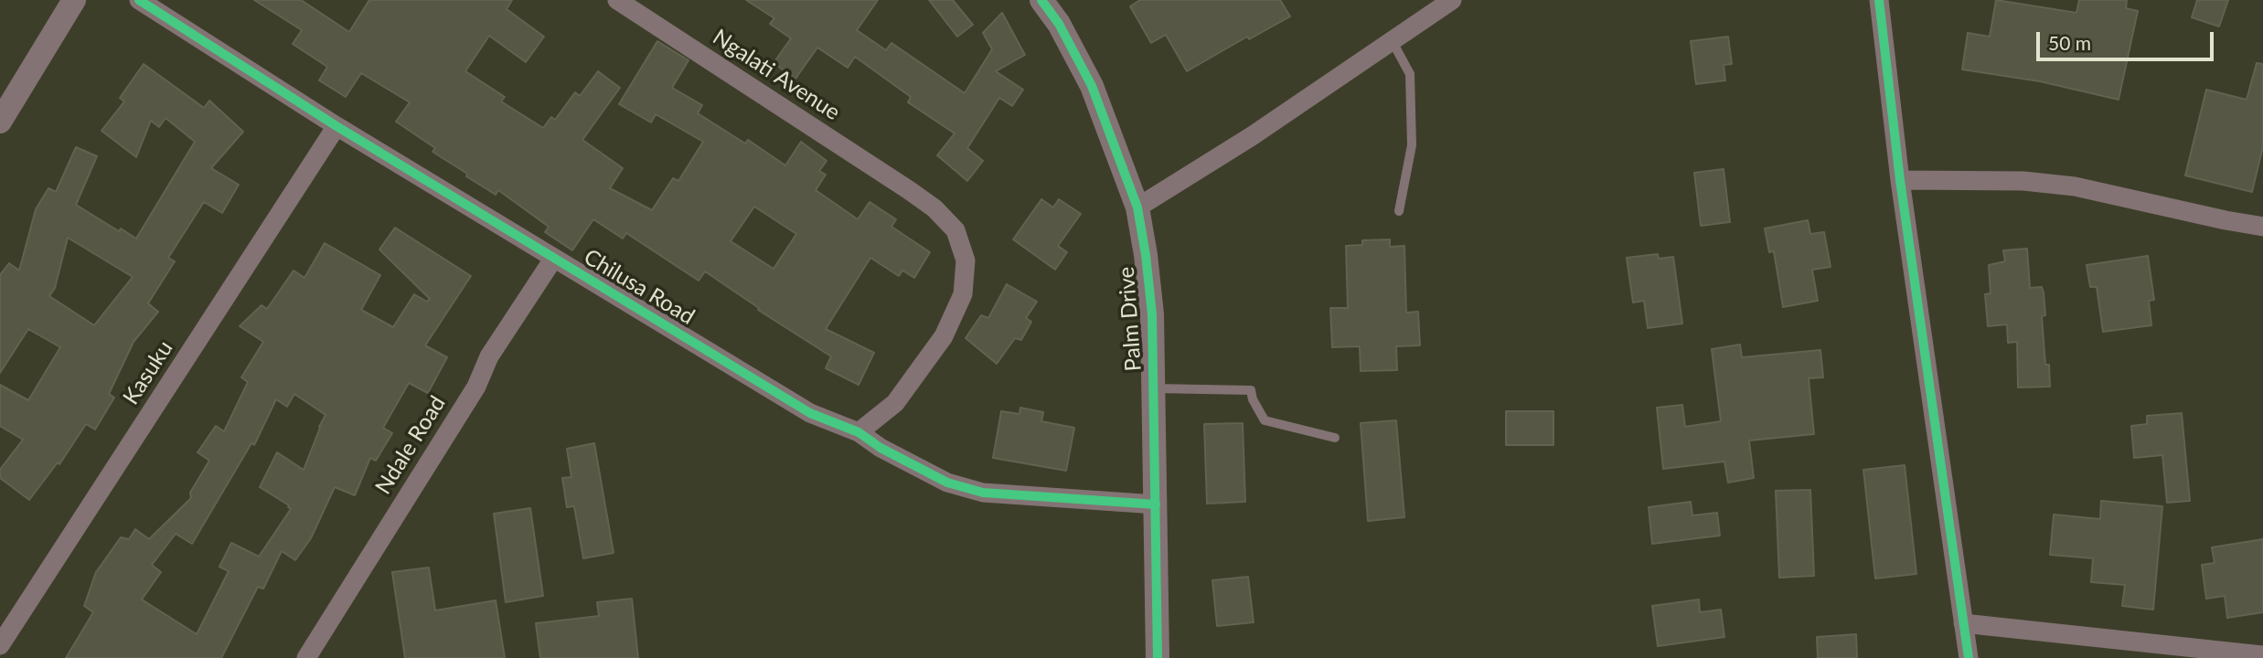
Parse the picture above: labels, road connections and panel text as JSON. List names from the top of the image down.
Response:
{
  "streets": {
    "street": [
      "Ngalati Avenue",
      "Chilusa Road",
      "Palm Drive",
      "Kasuku",
      "Ndale Road"
    ]
  },
  "crossings": [
    ["Ngalati Avenue", "Chilusa Road"],
    ["Chilusa Road", "Palm Drive"],
    ["Chilusa Road", "Kasuku"],
    ["Chilusa Road", "Ndale Road"]
  ],
  "scale_bar": "50 m"
}
